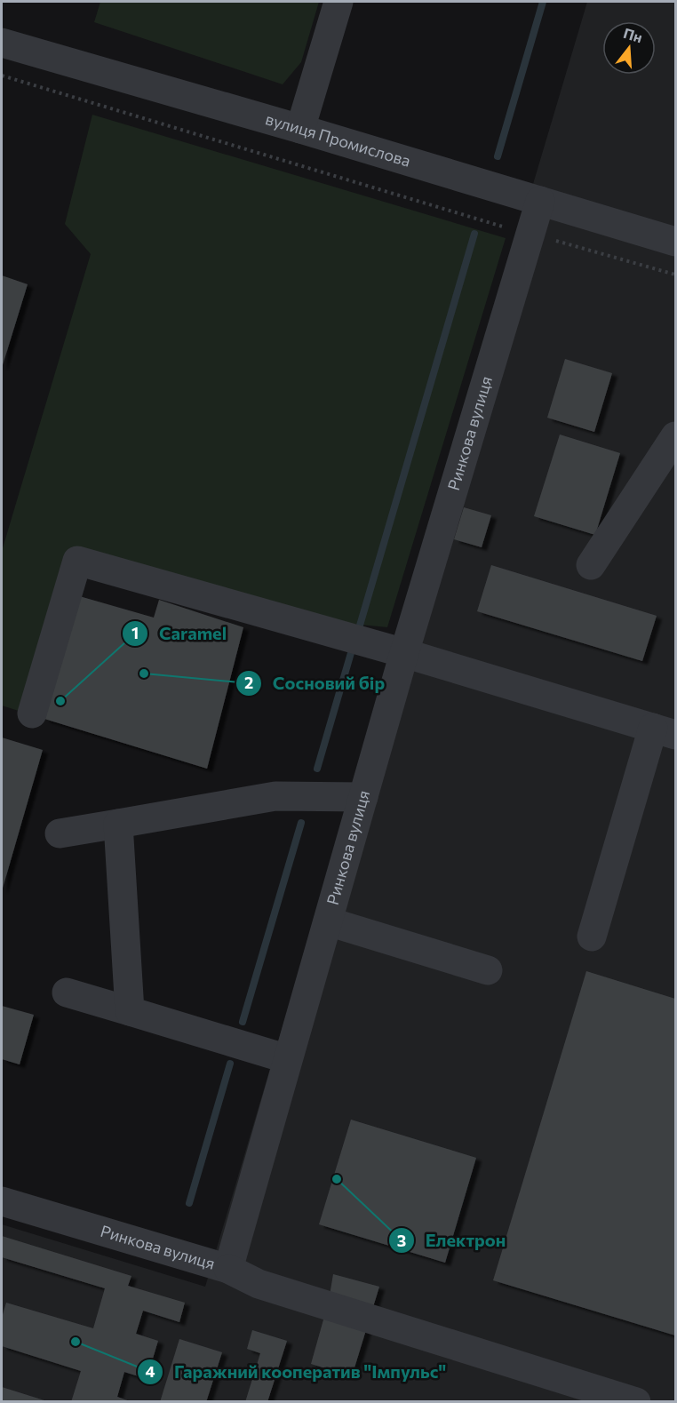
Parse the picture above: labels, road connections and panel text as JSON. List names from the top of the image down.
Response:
{
  "streets": {
    "street": ["вулиця Промислова", "Ринкова вулиця"]
  },
  "crossings": [
    ["вулиця Промислова", "Ринкова вулиця"]
  ],
  "places": [
    "Сосновий бір",
    "Caramel",
    "Електрон",
    "Гаражний кооператив \"Імпульс\""
  ],
  "north": "top"
}
